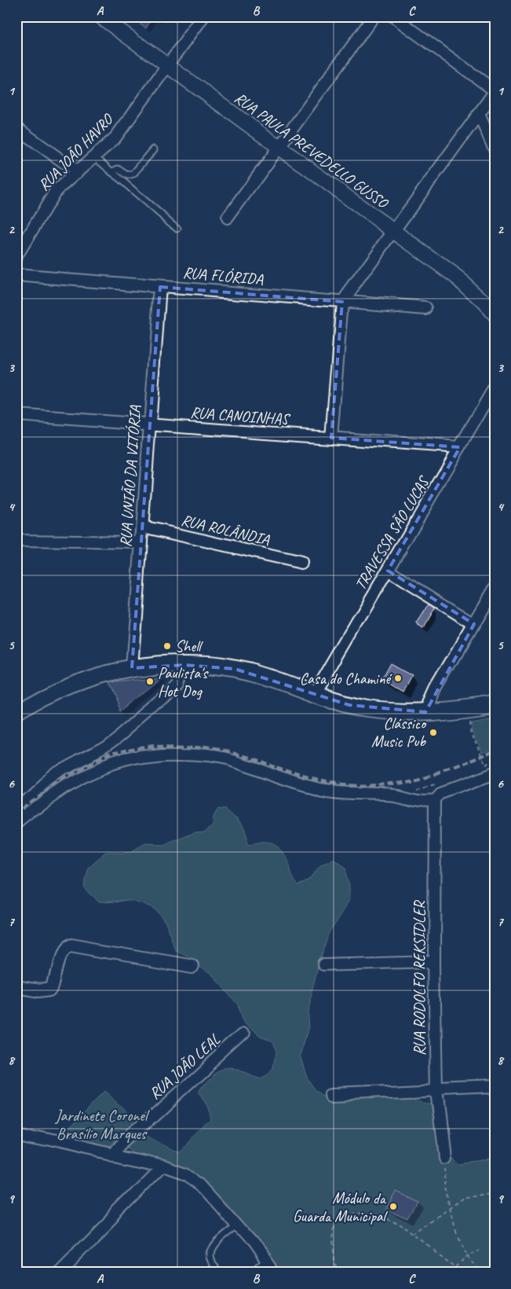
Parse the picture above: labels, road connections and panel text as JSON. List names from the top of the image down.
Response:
{
  "streets": {
    "street": [
      "RUA PAULA PREVEDELLO GUSSO",
      "RUA JOÃO HAVRO",
      "RUA FLÓRIDA",
      "RUA CANOINHAS",
      "RUA UNIÃO DA VITÓRIA",
      "RUA ROLÂNDIA",
      "TRAVESSA SÃO LUCAS",
      "RUA RODOLFO REKSIDLER",
      "RUA JOÃO LEAL"
    ]
  },
  "crossings": [
    ["RUA PAULA PREVEDELLO GUSSO", "RUA JOÃO HAVRO"],
    ["RUA FLÓRIDA", "RUA UNIÃO DA VITÓRIA"],
    ["RUA CANOINHAS", "RUA UNIÃO DA VITÓRIA"],
    ["RUA CANOINHAS", "TRAVESSA SÃO LUCAS"],
    ["RUA UNIÃO DA VITÓRIA", "RUA ROLÂNDIA"]
  ],
  "parks": ["Jardinete Coronel Brasílio Marques"],
  "places": [
    "Shell",
    "Casa do Chaminé",
    "Paulista's Hot Dog",
    "Clássico Music Pub",
    "Módulo da Guarda Municipal"
  ],
  "grid": {
    "columns": ["A", "B", "C"],
    "rows": [
      "1",
      "2",
      "3",
      "4",
      "5",
      "6",
      "7",
      "8",
      "9"
    ]
  }
}
